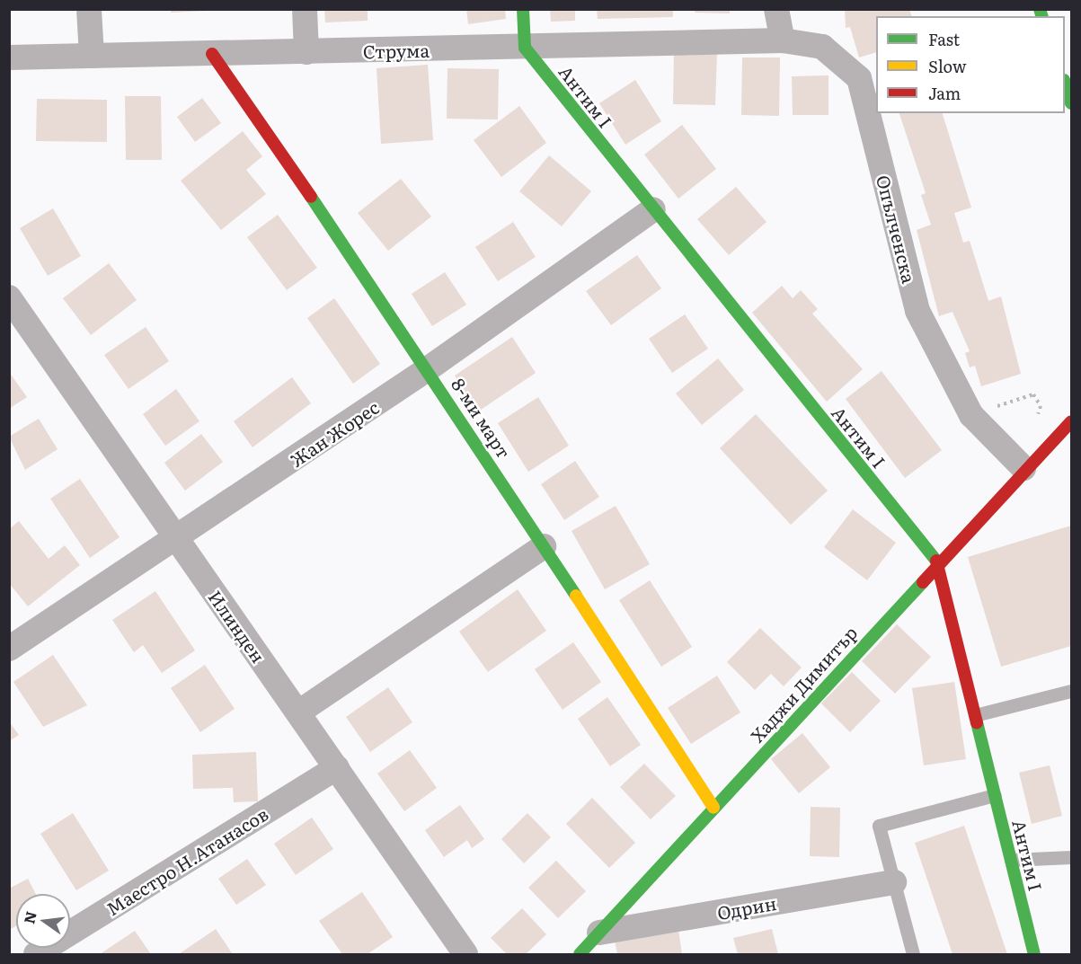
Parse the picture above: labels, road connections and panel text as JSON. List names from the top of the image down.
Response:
{
  "streets": {
    "street": [
      "Струма",
      "Антим I",
      "Опълченска",
      "8-ми март",
      "Жан Жорес",
      "Илинден",
      "Хаджи Димитър",
      "Маестро Н.Атанасов",
      "Одрин"
    ]
  },
  "crossings": [
    ["Струма", "Антим I"],
    ["Струма", "Опълченска"],
    ["Струма", "8-ми март"],
    ["Антим I", "Жан Жорес"],
    ["Антим I", "Хаджи Димитър"],
    ["Опълченска", "Хаджи Димитър"],
    ["8-ми март", "Жан Жорес"],
    ["8-ми март", "Хаджи Димитър"],
    ["Жан Жорес", "Илинден"],
    ["Илинден", "Маестро Н.Атанасов"],
    ["Хаджи Димитър", "Одрин"]
  ],
  "legend": ["Fast", "Slow", "Jam"],
  "north": "left"
}
